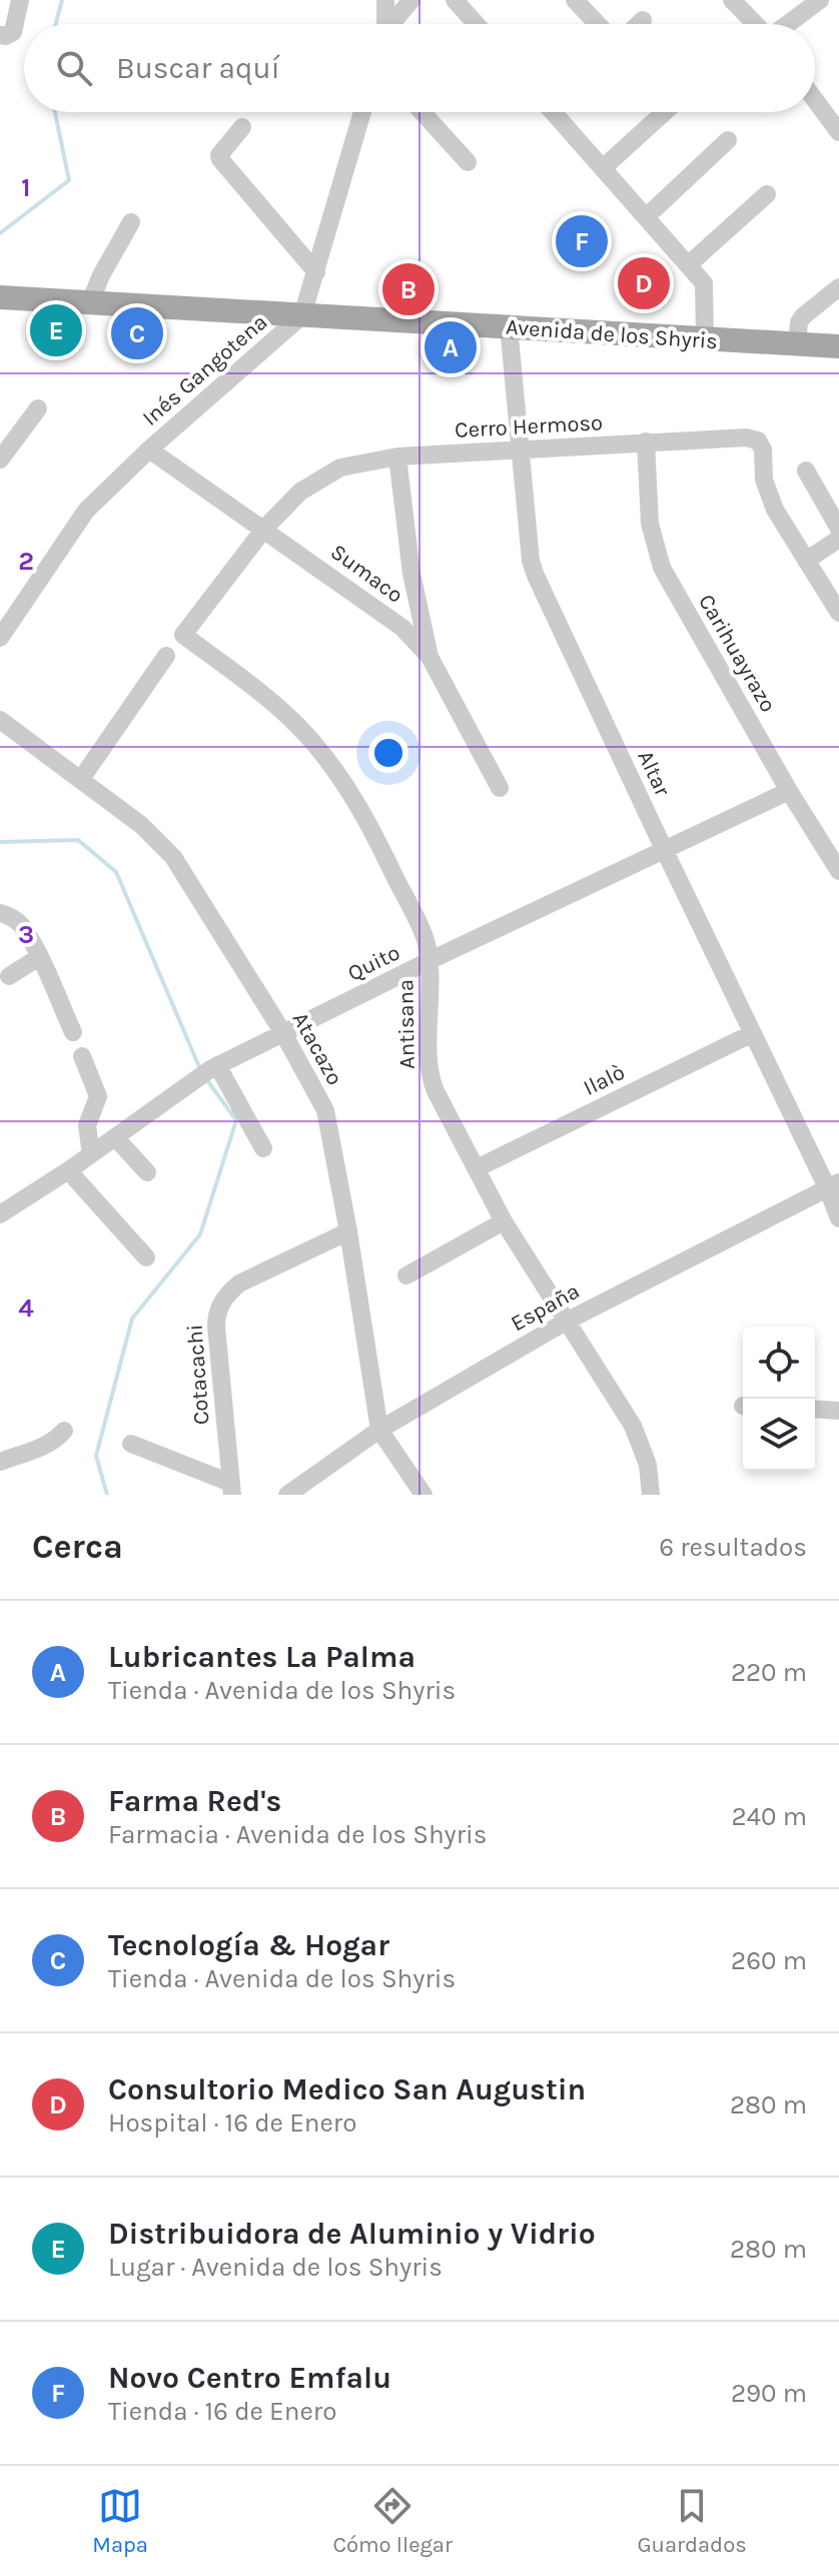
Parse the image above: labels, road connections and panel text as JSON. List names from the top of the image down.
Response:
{
  "streets": {
    "main road": ["Avenida de los Shyris"],
    "street": [
      "Inés Gangotena",
      "Cerro Hermoso",
      "Sumaco",
      "Carihuayrazo",
      "Altar",
      "Quito",
      "Antisana",
      "Atacazo",
      "Ilalò",
      "España",
      "Cotacachi"
    ]
  },
  "crossings": [
    ["Avenida de los Shyris", "Inés Gangotena"],
    ["Avenida de los Shyris", "Altar"],
    ["Inés Gangotena", "Sumaco"],
    ["Cerro Hermoso", "Sumaco"],
    ["Cerro Hermoso", "Carihuayrazo"],
    ["Cerro Hermoso", "Altar"],
    ["Cerro Hermoso", "Antisana"],
    ["Carihuayrazo", "Quito"],
    ["Altar", "Quito"],
    ["Altar", "Ilalò"],
    ["Altar", "España"],
    ["Quito", "Antisana"],
    ["Quito", "Atacazo"],
    ["Antisana", "Ilalò"],
    ["Antisana", "España"],
    ["Atacazo", "España"],
    ["Atacazo", "Cotacachi"]
  ],
  "page": {
    "search": "Buscar aquí",
    "pins": [
      "F",
      "D",
      "B",
      "E",
      "C",
      "A"
    ],
    "heading": ["Cerca", "6 resultados"],
    "list": [
      {
        "mark": "A",
        "name": "Lubricantes La Palma",
        "note": "Tienda · Avenida de los Shyris",
        "value": "220 m"
      },
      {
        "mark": "B",
        "name": "Farma Red's",
        "note": "Farmacia · Avenida de los Shyris",
        "value": "240 m"
      },
      {
        "mark": "C",
        "name": "Tecnología & Hogar",
        "note": "Tienda · Avenida de los Shyris",
        "value": "260 m"
      },
      {
        "mark": "D",
        "name": "Consultorio Medico San Augustin",
        "note": "Hospital · 16 de Enero",
        "value": "280 m"
      },
      {
        "mark": "E",
        "name": "Distribuidora de Aluminio y Vidrio",
        "note": "Lugar · Avenida de los Shyris",
        "value": "280 m"
      },
      {
        "mark": "F",
        "name": "Novo Centro Emfalu",
        "note": "Tienda · 16 de Enero",
        "value": "290 m"
      }
    ],
    "nav": ["Mapa", "Cómo llegar", "Guardados"]
  },
  "grid": {
    "rows": [
      "1",
      "2",
      "3",
      "4"
    ]
  }
}
